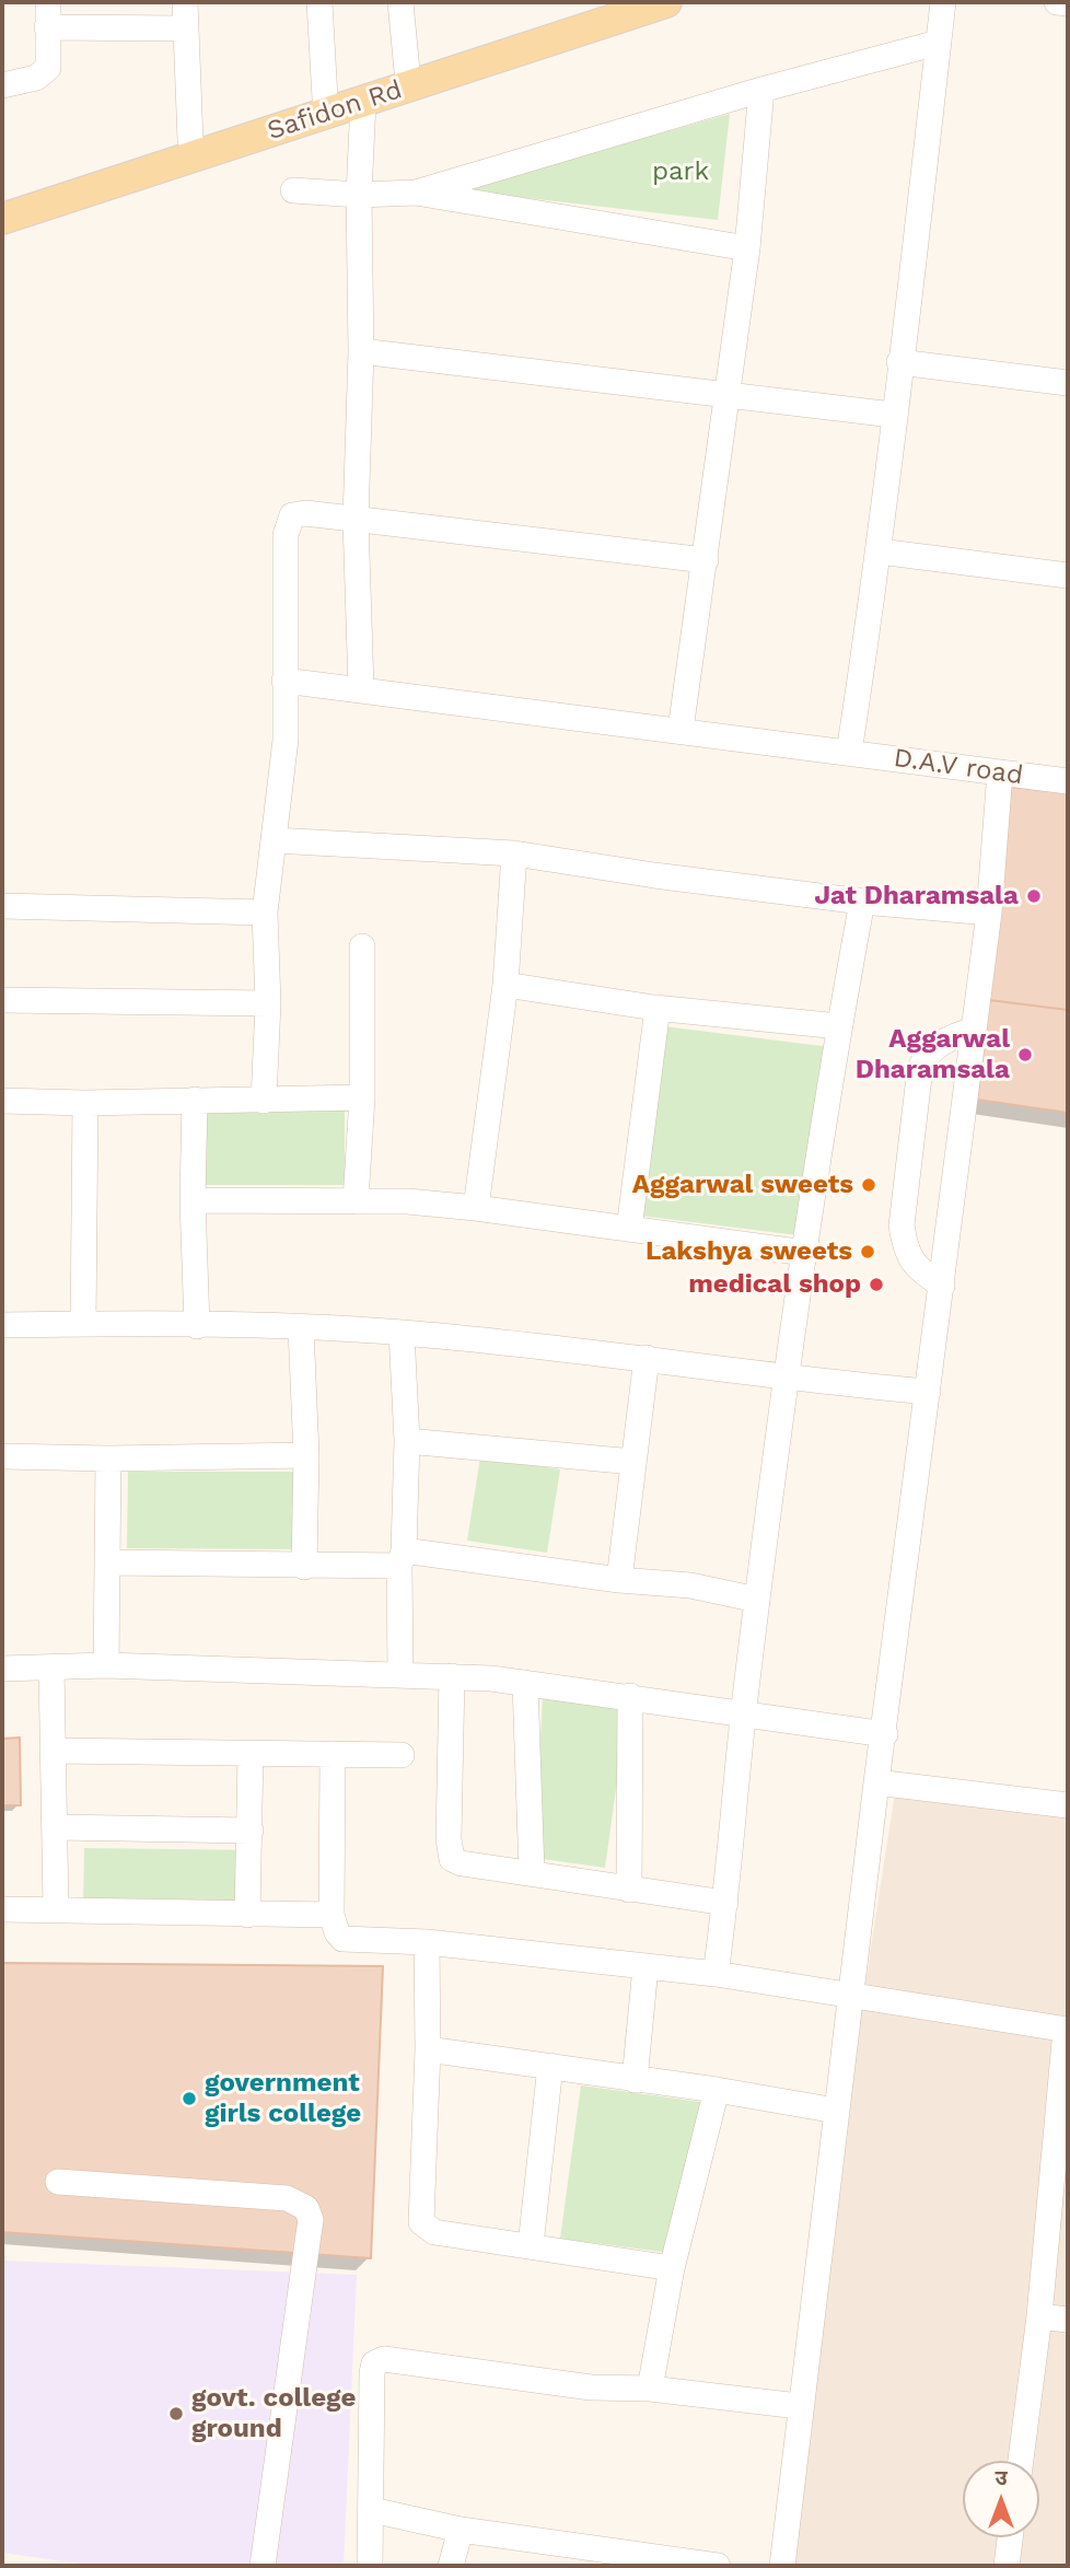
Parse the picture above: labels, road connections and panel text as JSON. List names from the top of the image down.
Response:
{
  "streets": {
    "main road": ["Safidon Rd"],
    "street": ["D.A.V road"]
  },
  "parks": ["park"],
  "places": [
    "Jat Dharamsala",
    "Aggarwal Dharamsala",
    "Aggarwal sweets",
    "Lakshya sweets",
    "medical shop",
    "government girls college",
    "govt. college ground"
  ],
  "north": "top"
}
